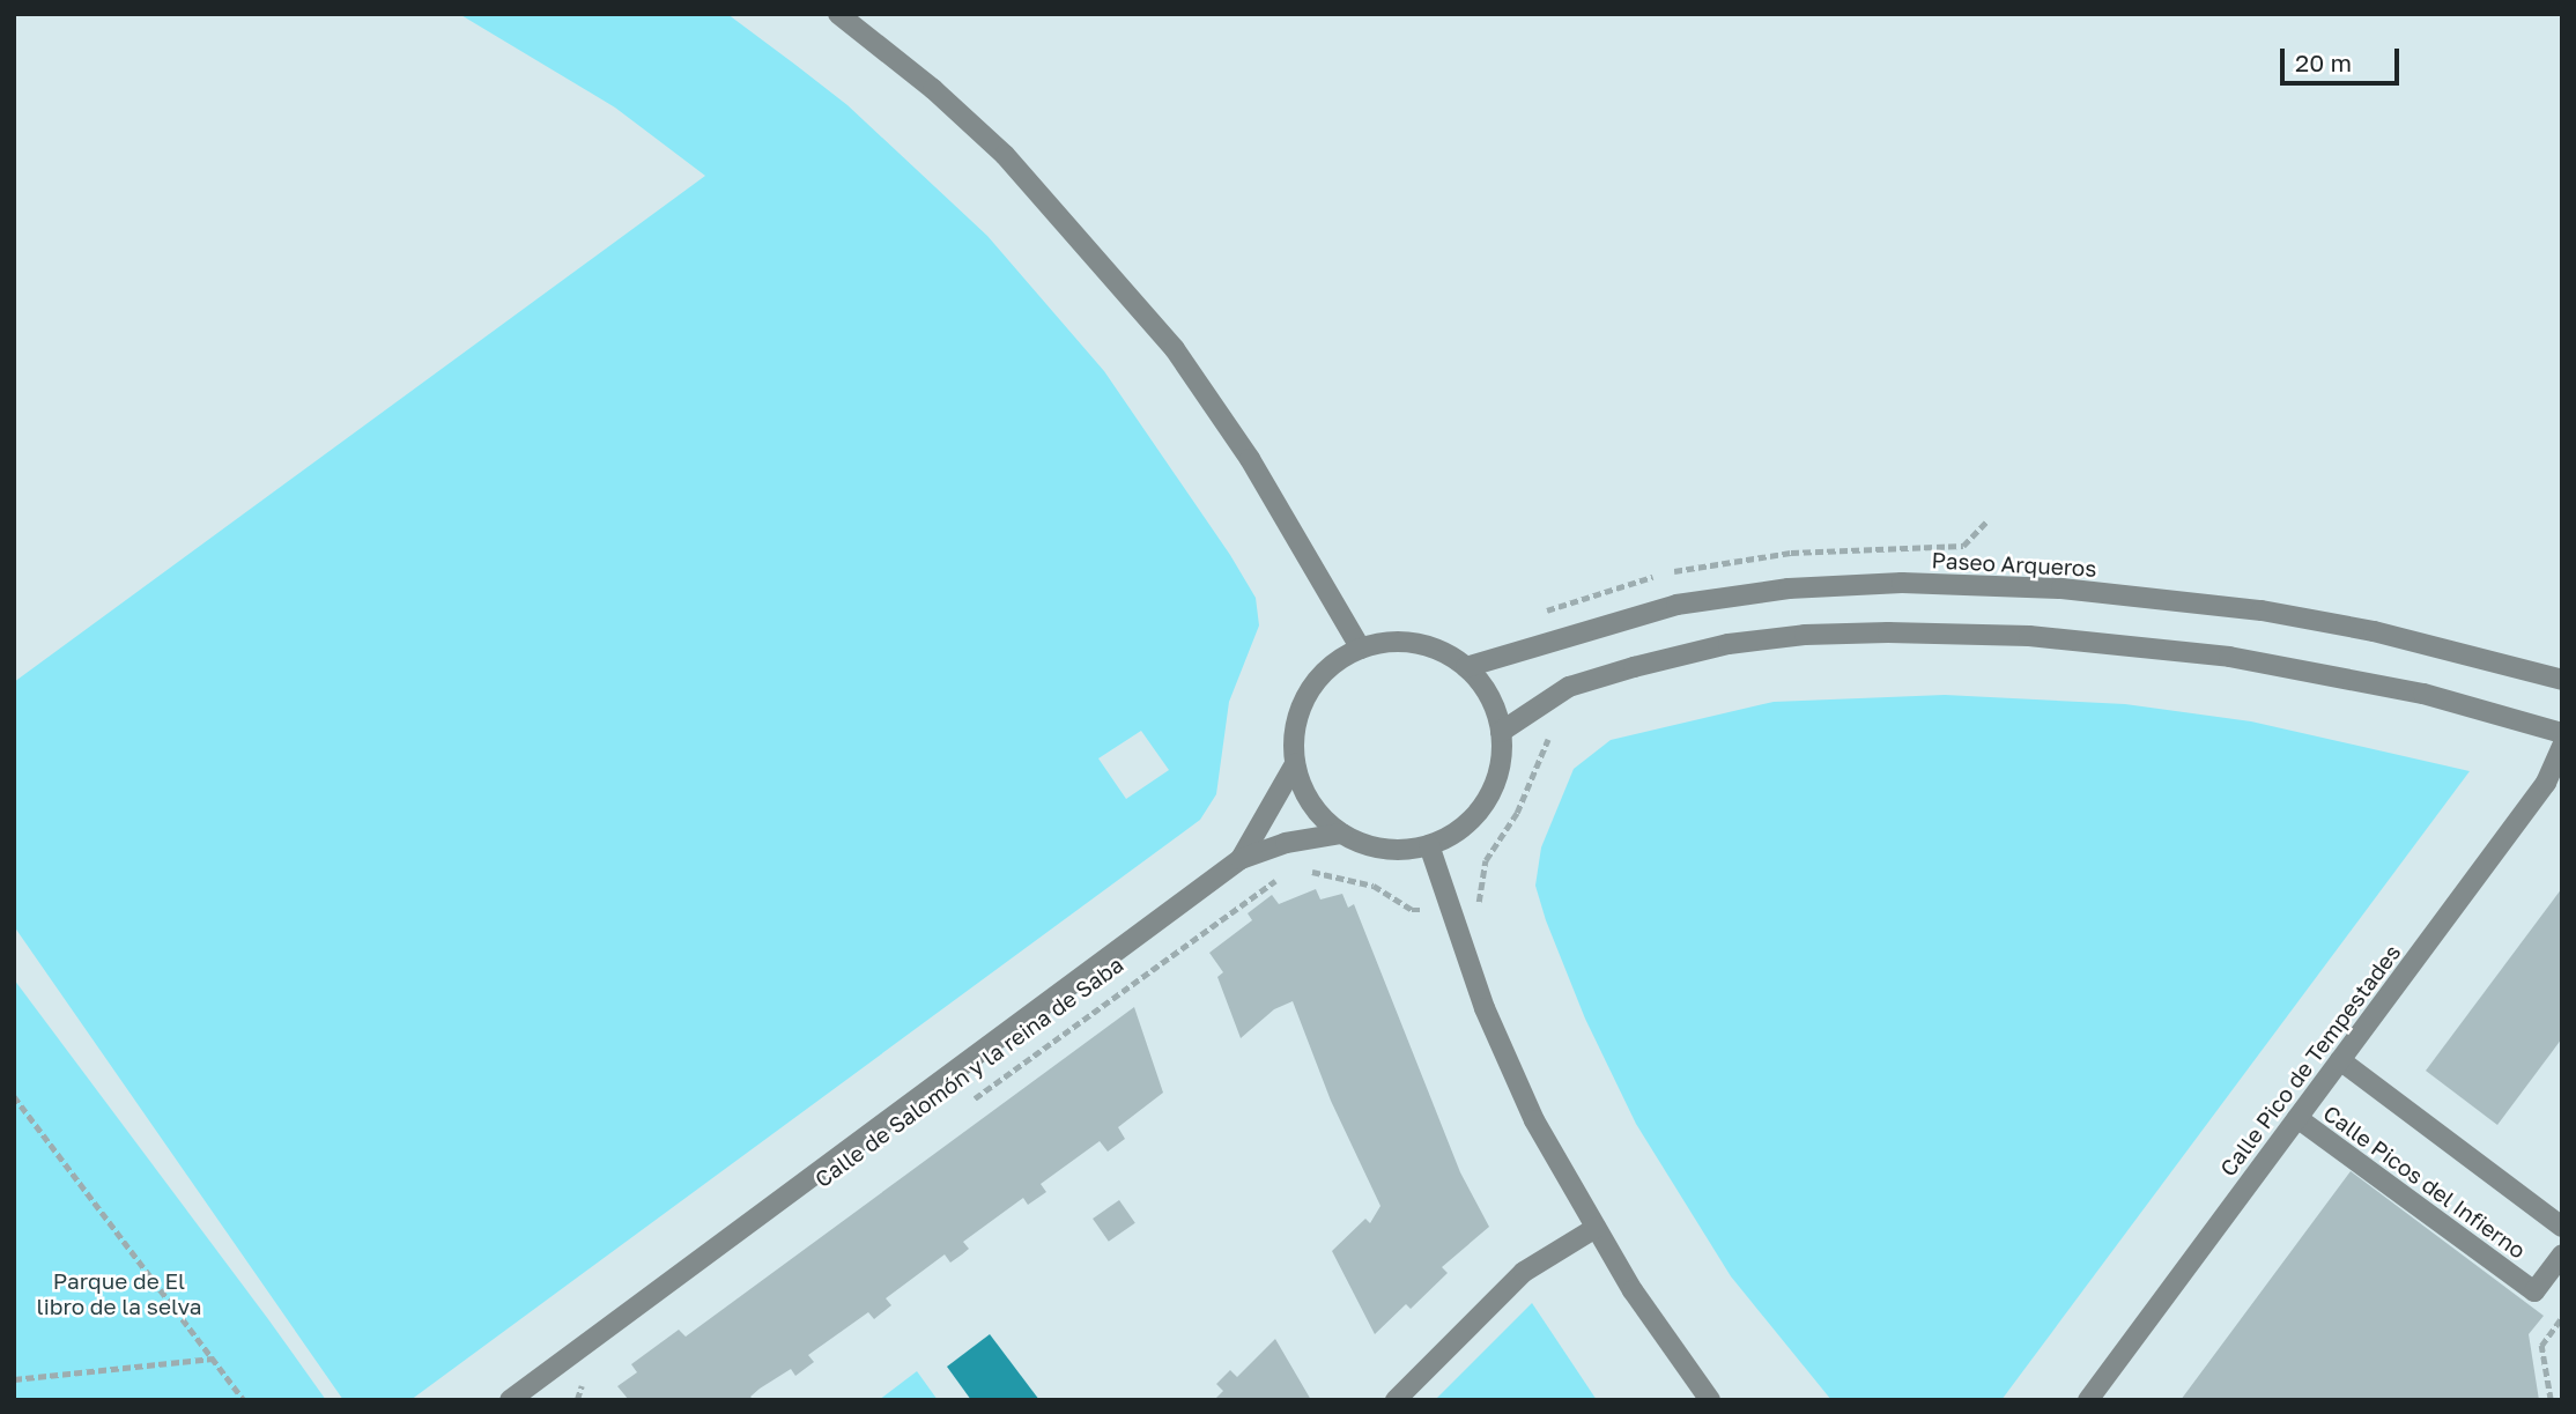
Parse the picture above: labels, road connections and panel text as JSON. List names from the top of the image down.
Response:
{
  "streets": {
    "street": [
      "Paseo Arqueros",
      "Calle Pico de Tempestades",
      "Calle de Salomón y la reina de Saba",
      "Calle Picos del Infierno"
    ]
  },
  "crossings": [
    ["Paseo Arqueros", "Calle de Salomón y la reina de Saba"],
    ["Calle Pico de Tempestades", "Calle Picos del Infierno"]
  ],
  "parks": ["Parque de El libro de la selva"],
  "scale_bar": "20 m"
}
